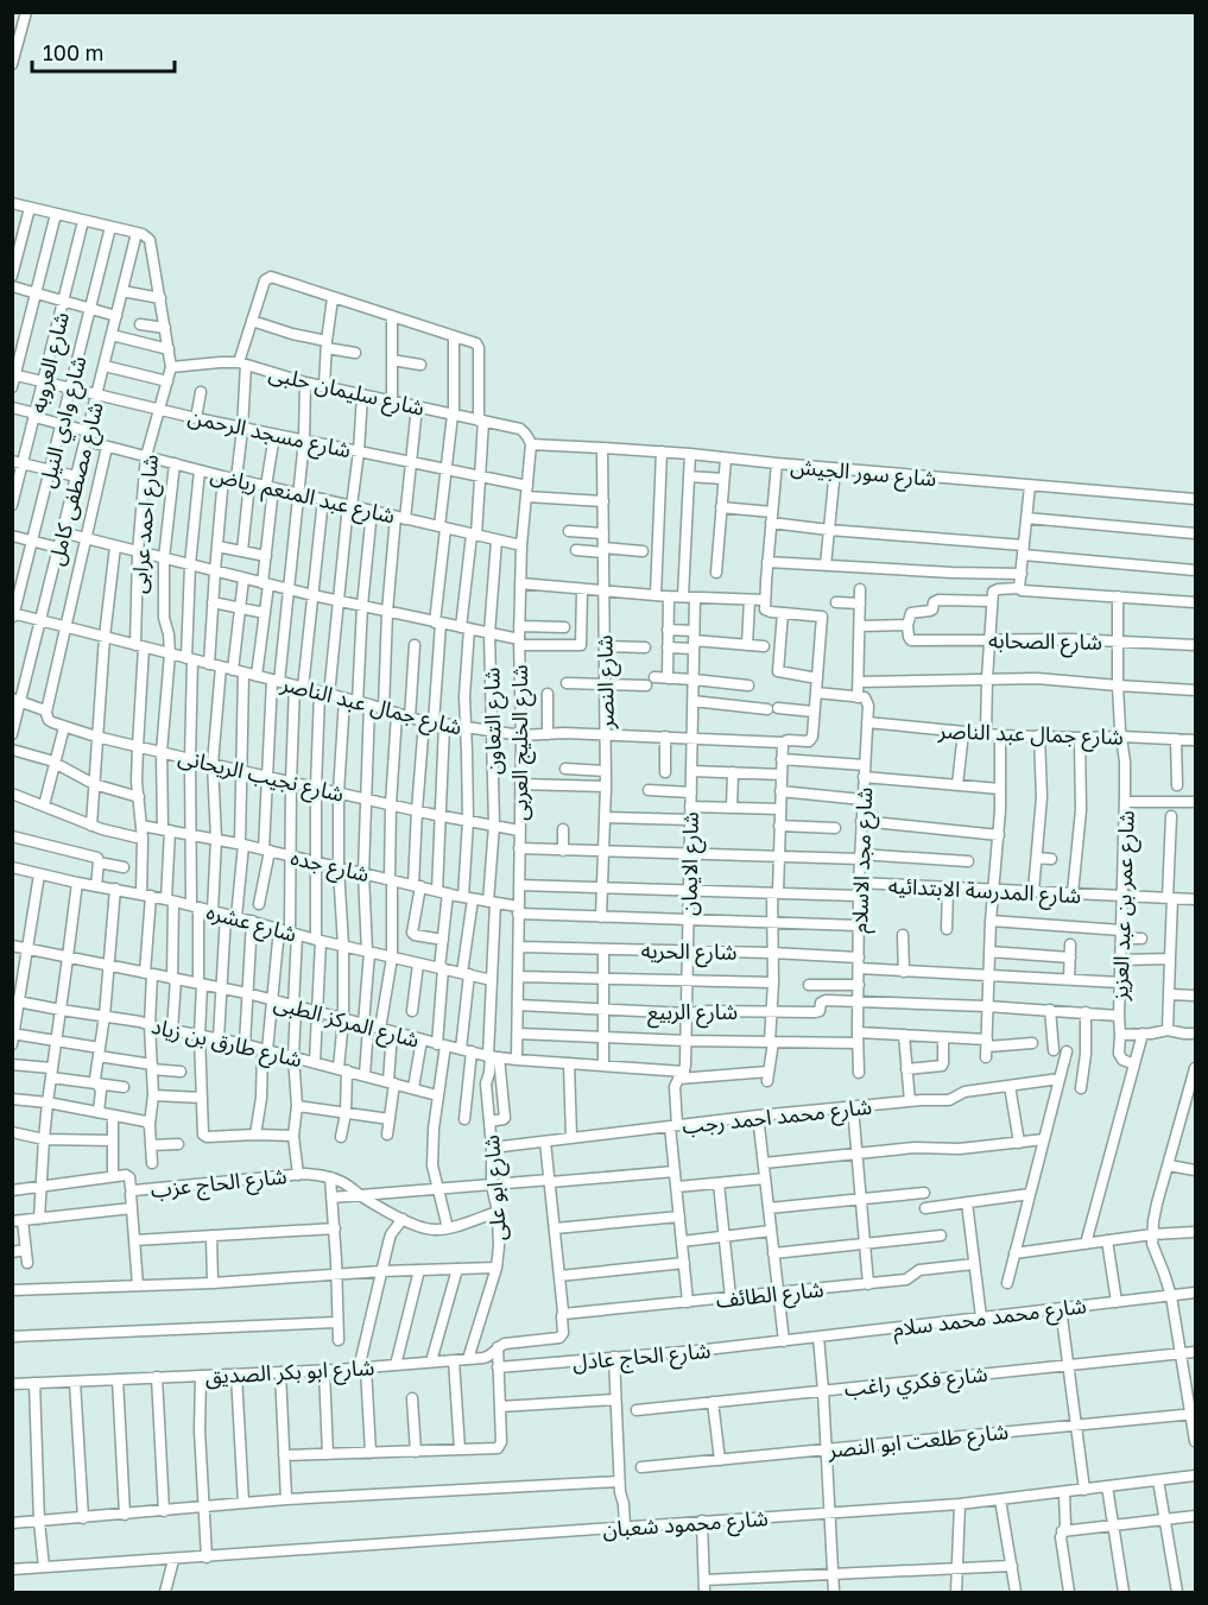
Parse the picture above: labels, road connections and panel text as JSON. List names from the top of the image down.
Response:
{
  "streets": {
    "street": [
      "شارع العروبه",
      "شارع سليمان حلبى",
      "شارع وادي النيل",
      "شارع مسجد الرحمن",
      "شارع سور الجيش",
      "شارع مصطفى كامل",
      "شارع عبد المنعم رياض",
      "شارع احمد عرابى",
      "شارع الصحابه",
      "شارع النصر",
      "شارع جمال عبد الناصر",
      "شارع التعاون",
      "شارع الخليج العربى",
      "شارع نجيب الريحانى",
      "شارع مجد الاسلام",
      "شارع الايمان",
      "شارع جده",
      "شارع المدرسة الابتدائيه",
      "شارع عمر بن عبد العزيز",
      "شارع عشره",
      "شارع الحريه",
      "شارع الربيع",
      "شارع المركز الطبى",
      "شارع طارق بن زياد",
      "شارع محمد احمد رجب",
      "شارع الحاج عزب",
      "شارع ابو على",
      "شارع الطائف",
      "شارع محمد محمد سلام",
      "شارع الحاج عادل",
      "شارع ابو بكر الصديق",
      "شارع فكري راغب",
      "شارع طلعت ابو النصر",
      "شارع محمود شعبان"
    ]
  },
  "crossings": [
    ["شارع العروبه", "شارع مسجد الرحمن"],
    ["شارع العروبه", "شارع عبد المنعم رياض"],
    ["شارع سليمان حلبى", "شارع سور الجيش"],
    ["شارع سليمان حلبى", "شارع احمد عرابى"],
    ["شارع سليمان حلبى", "شارع الخليج العربى"],
    ["شارع وادي النيل", "شارع مسجد الرحمن"],
    ["شارع وادي النيل", "شارع عبد المنعم رياض"],
    ["شارع وادي النيل", "شارع جمال عبد الناصر"],
    ["شارع مسجد الرحمن", "شارع مصطفى كامل"],
    ["شارع مسجد الرحمن", "شارع احمد عرابى"],
    ["شارع مسجد الرحمن", "شارع النصر"],
    ["شارع مسجد الرحمن", "شارع الخليج العربى"],
    ["شارع سور الجيش", "شارع النصر"],
    ["شارع سور الجيش", "شارع الخليج العربى"],
    ["شارع مصطفى كامل", "شارع عبد المنعم رياض"],
    ["شارع مصطفى كامل", "شارع احمد عرابى"],
    ["شارع مصطفى كامل", "شارع جمال عبد الناصر"],
    ["شارع مصطفى كامل", "شارع نجيب الريحانى"],
    ["شارع عبد المنعم رياض", "شارع احمد عرابى"],
    ["شارع عبد المنعم رياض", "شارع التعاون"],
    ["شارع عبد المنعم رياض", "شارع الخليج العربى"],
    ["شارع احمد عرابى", "شارع جمال عبد الناصر"],
    ["شارع احمد عرابى", "شارع نجيب الريحانى"],
    ["شارع احمد عرابى", "شارع جده"],
    ["شارع احمد عرابى", "شارع عشره"],
    ["شارع احمد عرابى", "شارع المركز الطبى"],
    ["شارع احمد عرابى", "شارع طارق بن زياد"],
    ["شارع الصحابه", "شارع عمر بن عبد العزيز"],
    ["شارع النصر", "شارع جمال عبد الناصر"],
    ["شارع النصر", "شارع جده"],
    ["شارع جمال عبد الناصر", "شارع التعاون"],
    ["شارع جمال عبد الناصر", "شارع الخليج العربى"],
    ["شارع جمال عبد الناصر", "شارع مجد الاسلام"],
    ["شارع جمال عبد الناصر", "شارع الايمان"],
    ["شارع جمال عبد الناصر", "شارع عمر بن عبد العزيز"],
    ["شارع التعاون", "شارع نجيب الريحانى"],
    ["شارع التعاون", "شارع جده"],
    ["شارع التعاون", "شارع عشره"],
    ["شارع التعاون", "شارع المركز الطبى"],
    ["شارع التعاون", "شارع ابو على"],
    ["شارع الخليج العربى", "شارع نجيب الريحانى"],
    ["شارع الخليج العربى", "شارع جده"],
    ["شارع الخليج العربى", "شارع الحريه"],
    ["شارع الخليج العربى", "شارع الربيع"],
    ["شارع الخليج العربى", "شارع المركز الطبى"],
    ["شارع مجد الاسلام", "شارع جده"],
    ["شارع مجد الاسلام", "شارع المدرسة الابتدائيه"],
    ["شارع مجد الاسلام", "شارع الحريه"],
    ["شارع مجد الاسلام", "شارع الربيع"],
    ["شارع الايمان", "شارع جده"],
    ["شارع الايمان", "شارع الحريه"],
    ["شارع الايمان", "شارع الربيع"],
    ["شارع الايمان", "شارع المركز الطبى"],
    ["شارع الايمان", "شارع محمد احمد رجب"],
    ["شارع الايمان", "شارع الطائف"],
    ["شارع المدرسة الابتدائيه", "شارع عمر بن عبد العزيز"],
    ["شارع المركز الطبى", "شارع ابو على"],
    ["شارع محمد احمد رجب", "شارع ابو على"],
    ["شارع الحاج عزب", "شارع ابو على"],
    ["شارع ابو على", "شارع ابو بكر الصديق"],
    ["شارع الطائف", "شارع ابو بكر الصديق"],
    ["شارع محمد محمد سلام", "شارع الحاج عادل"]
  ],
  "scale_bar": "100 m"
}
